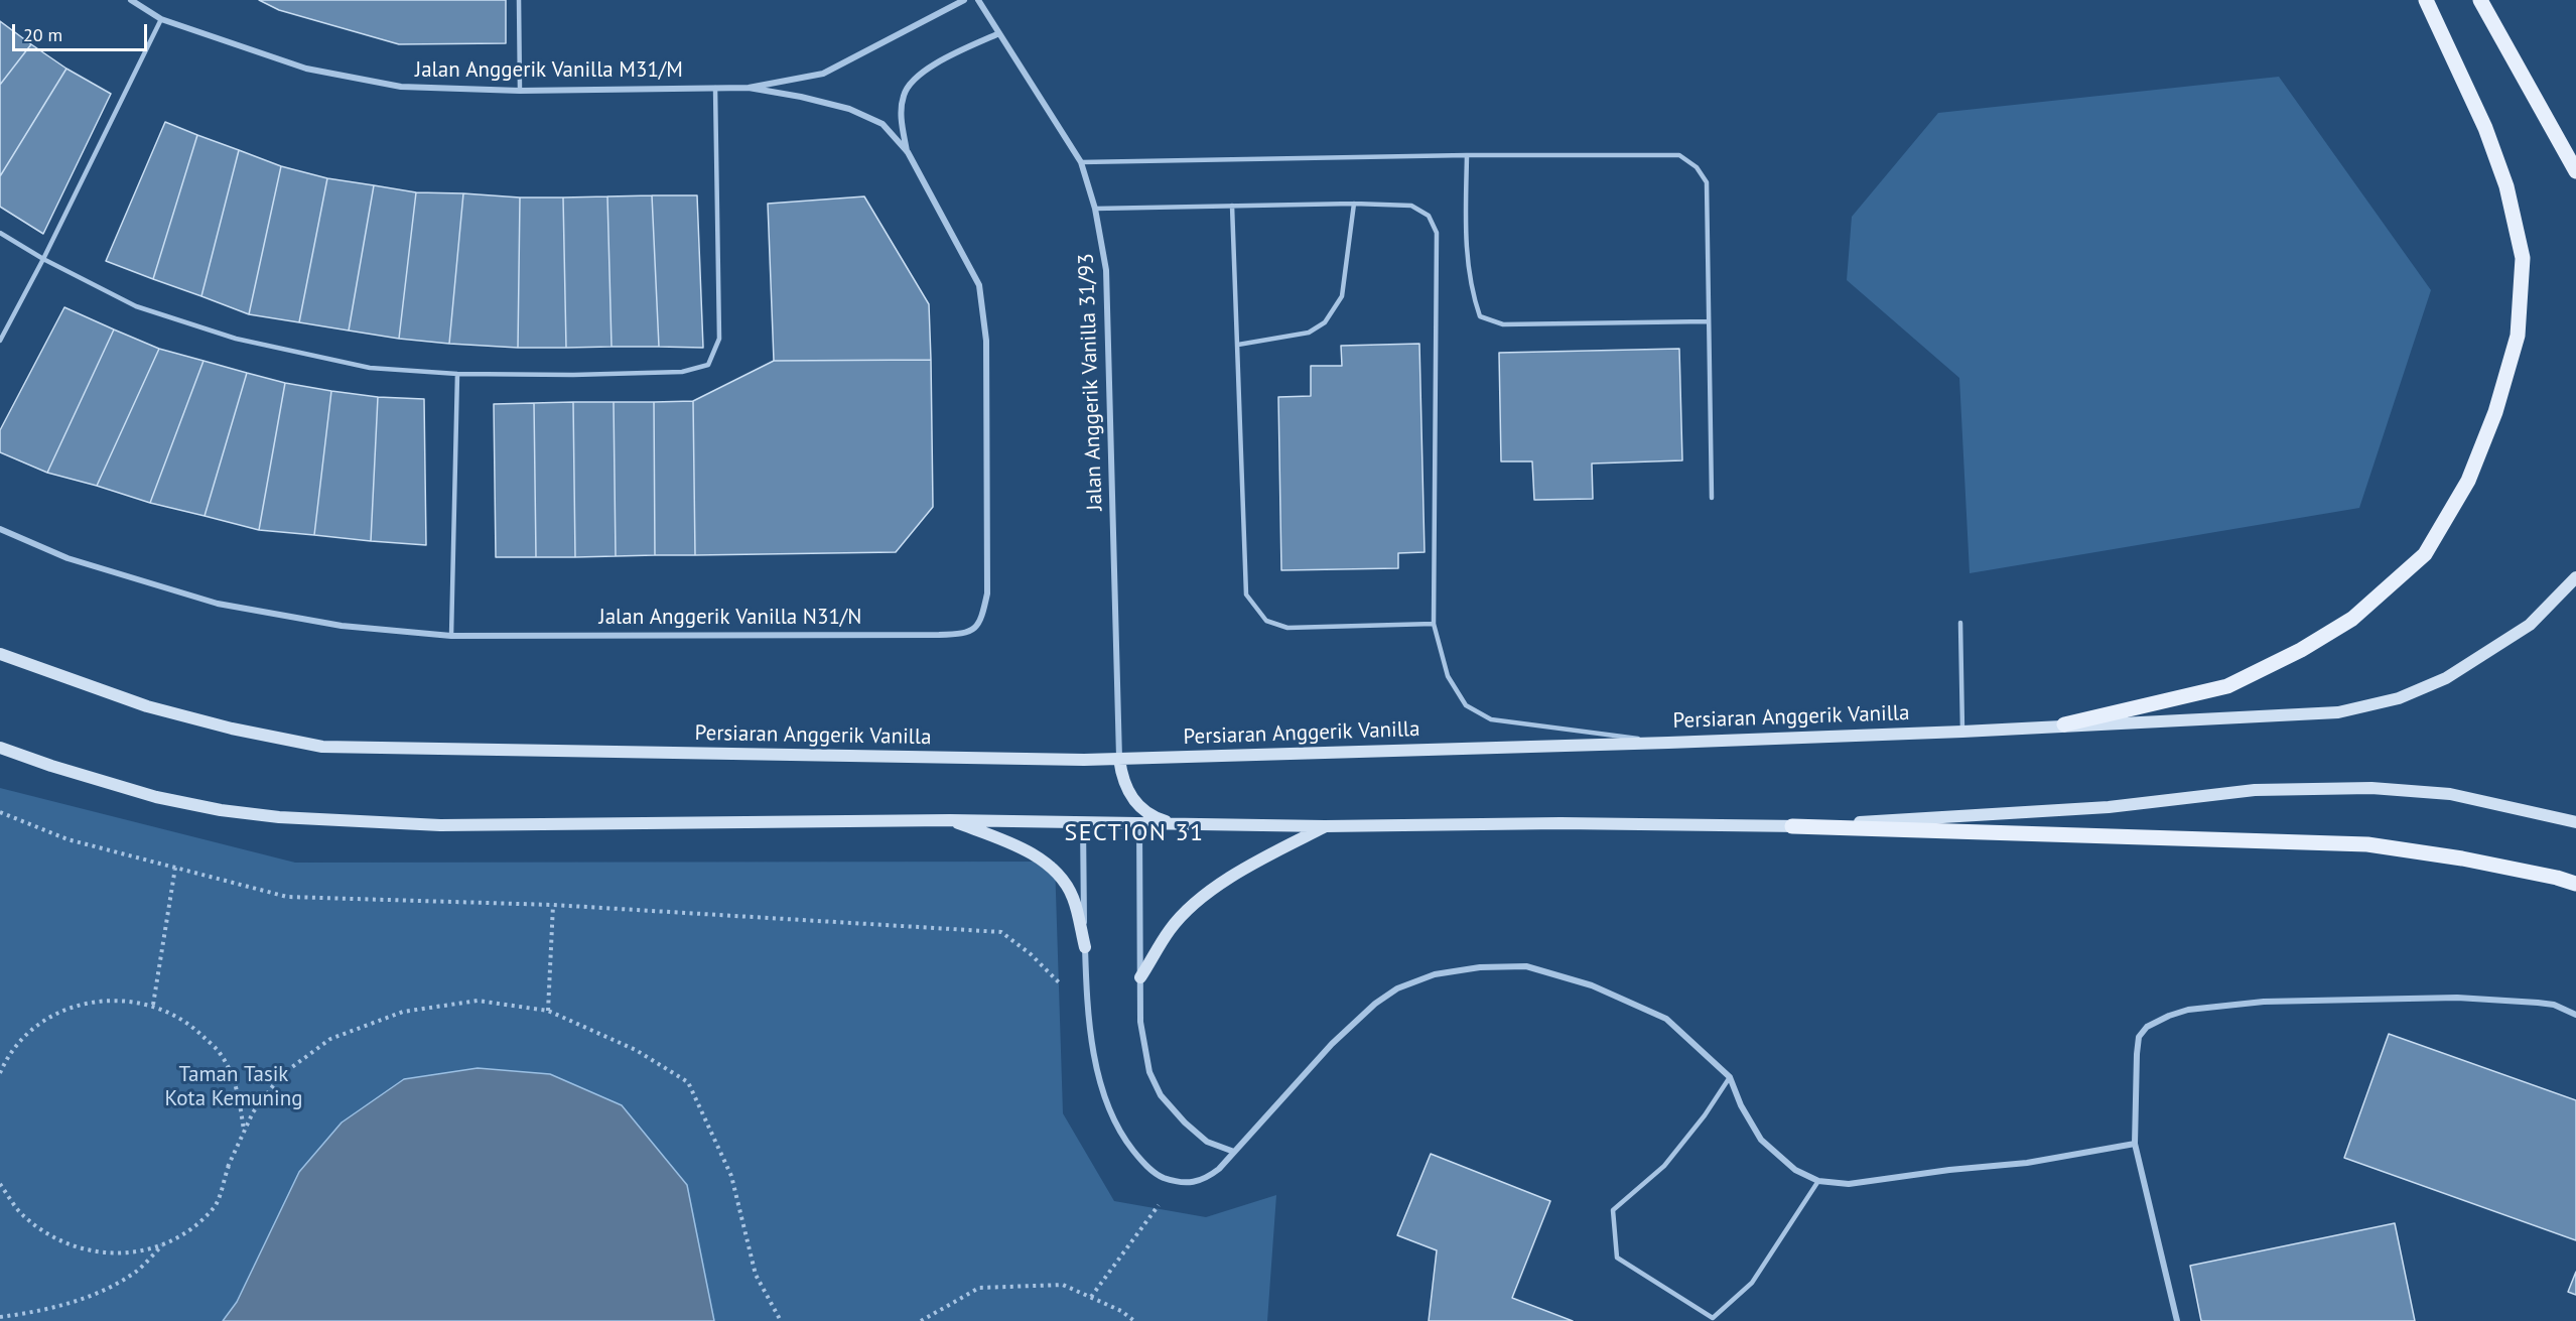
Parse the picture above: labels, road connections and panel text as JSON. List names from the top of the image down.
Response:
{
  "streets": {
    "main road": ["Persiaran Anggerik Vanilla"],
    "street": ["Jalan Anggerik Vanilla M31/M", "Jalan Anggerik Vanilla 31/93", "Jalan Anggerik Vanilla N31/N"]
  },
  "crossings": [
    ["Jalan Anggerik Vanilla 31/93", "Persiaran Anggerik Vanilla"]
  ],
  "districts": ["SECTION 31"],
  "parks": ["Taman Tasik Kota Kemuning"],
  "scale_bar": "20 m"
}
